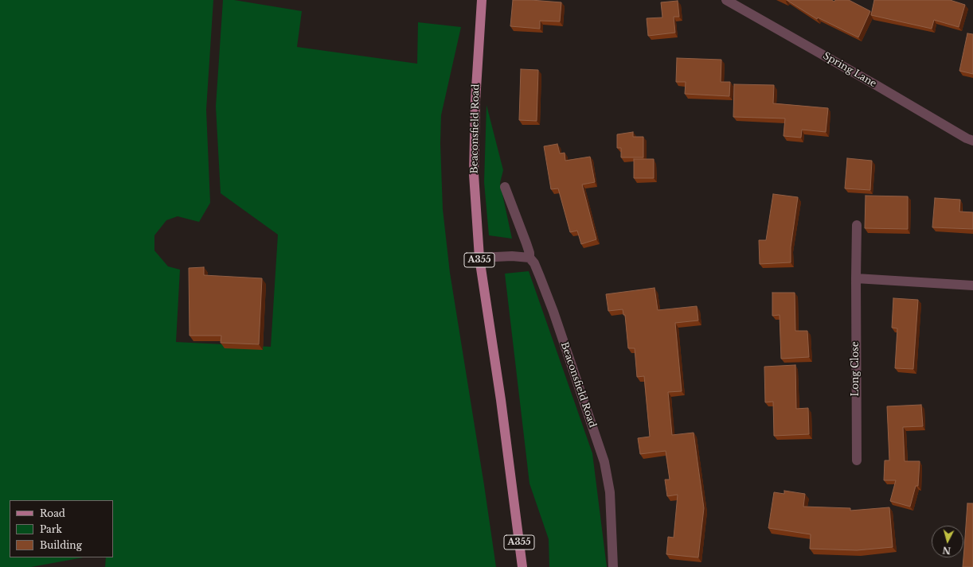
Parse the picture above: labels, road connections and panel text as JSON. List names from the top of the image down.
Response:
{
  "streets": {
    "main road": ["Beaconsfield Road", "A355"],
    "street": ["Spring Lane", "Long Close"]
  },
  "legend": ["Road", "Park", "Building"],
  "north": "bottom"
}
